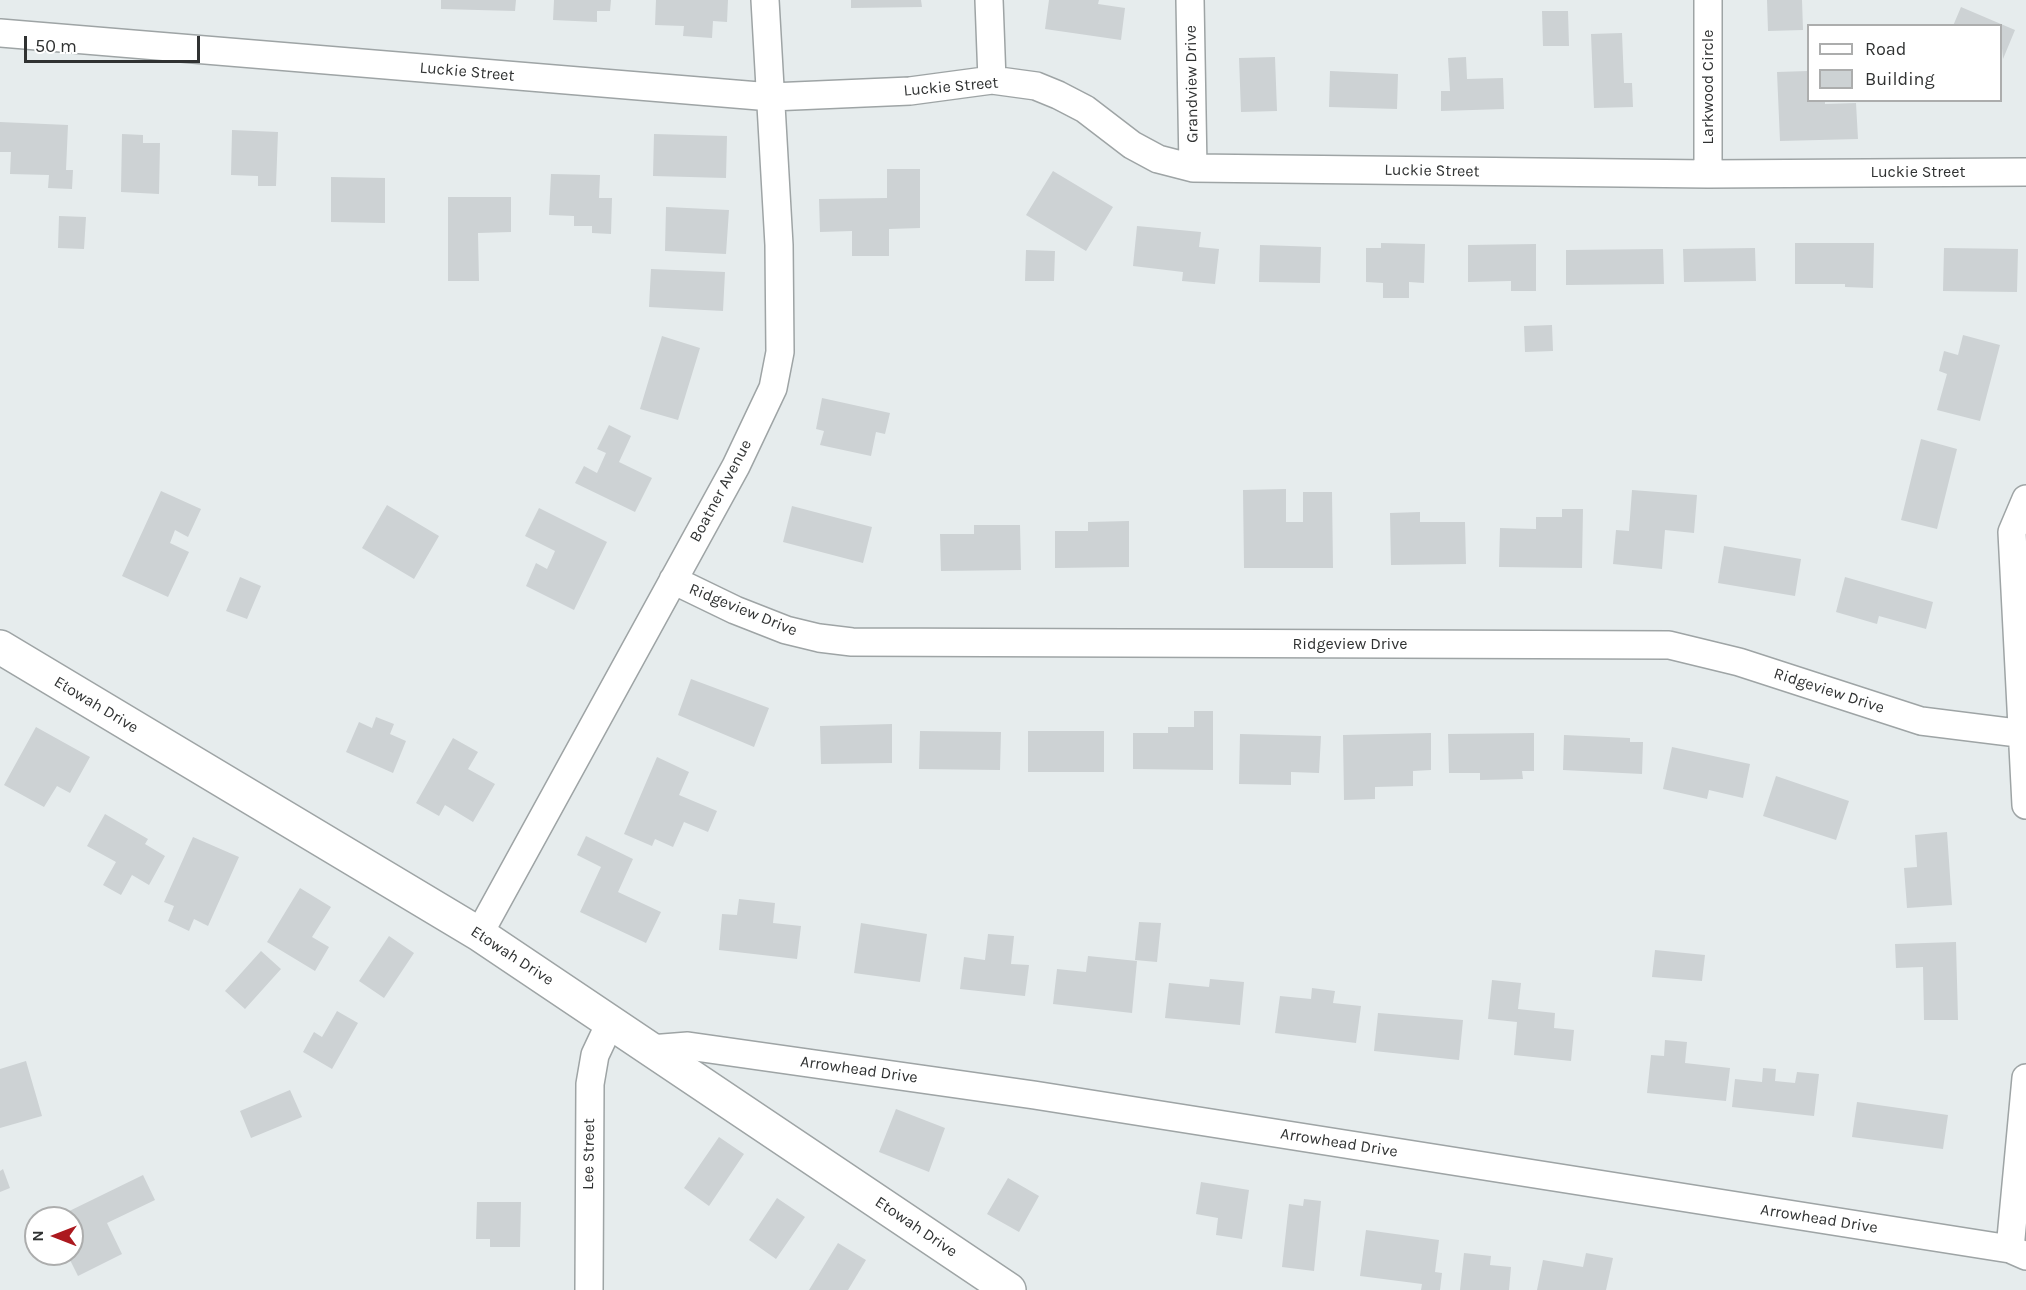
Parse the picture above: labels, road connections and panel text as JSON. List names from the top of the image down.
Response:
{
  "streets": {
    "street": [
      "Luckie Street",
      "Grandview Drive",
      "Larkwood Circle",
      "Boatner Avenue",
      "Ridgeview Drive",
      "Etowah Drive",
      "Arrowhead Drive",
      "Lee Street"
    ]
  },
  "crossings": [
    ["Luckie Street", "Grandview Drive"],
    ["Luckie Street", "Larkwood Circle"],
    ["Luckie Street", "Boatner Avenue"],
    ["Boatner Avenue", "Ridgeview Drive"],
    ["Boatner Avenue", "Etowah Drive"],
    ["Etowah Drive", "Arrowhead Drive"],
    ["Etowah Drive", "Lee Street"]
  ],
  "legend": ["Road", "Building"],
  "scale_bar": "50 m",
  "north": "left"
}
